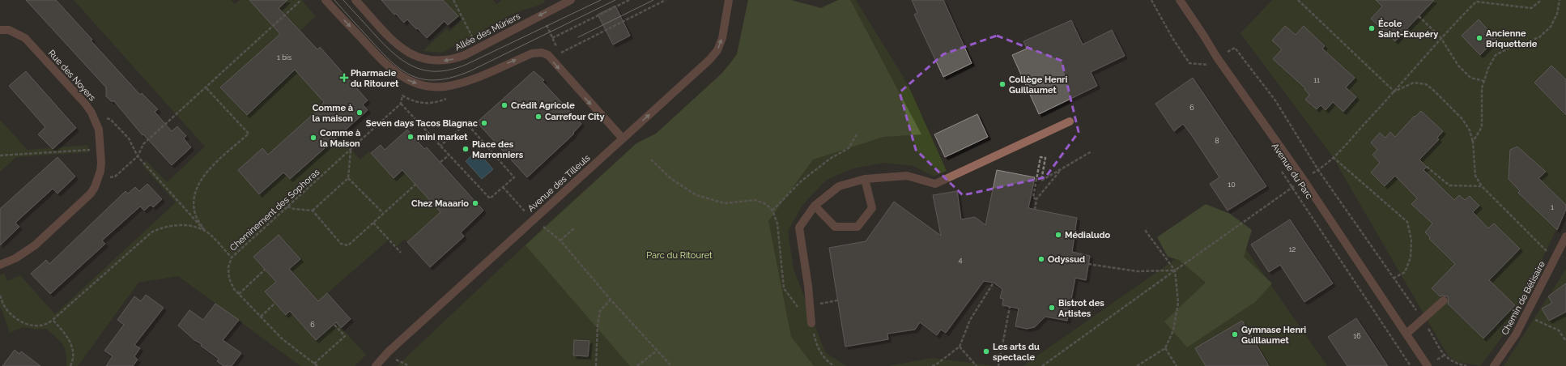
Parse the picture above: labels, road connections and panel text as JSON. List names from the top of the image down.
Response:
{
  "streets": {
    "street": [
      "Allée des Mûriers",
      "Rue des Noyers",
      "Avenue du Parc",
      "Avenue des Tilleuls",
      "Chemin de Bélisaire"
    ],
    "path": ["Cheminement des Sophoras"]
  },
  "one_way": ["Allée des Mûriers"],
  "parks": ["Parc du Ritouret"],
  "places": {
    "other": [
      "École Saint-Exupéry",
      "Ancienne Briquetterie",
      "Collège Henri Guillaumet",
      "Crédit Agricole",
      "Comme à la maison",
      "Carrefour City",
      "Seven days Tacos Blagnac",
      "mini market",
      "Comme à la Maison",
      "Place des Marronniers",
      "Chez Maaario",
      "Médialudo",
      "Odyssud",
      "Bistrot des Artistes",
      "Gymnase Henri Guillaumet",
      "Les arts du spectacle"
    ],
    "health": ["Pharmacie du Ritouret"]
  },
  "house_numbers": [
    "1 bis",
    "11",
    "6",
    "8",
    "10",
    "1",
    "12",
    "4",
    "6",
    "16"
  ]
}
